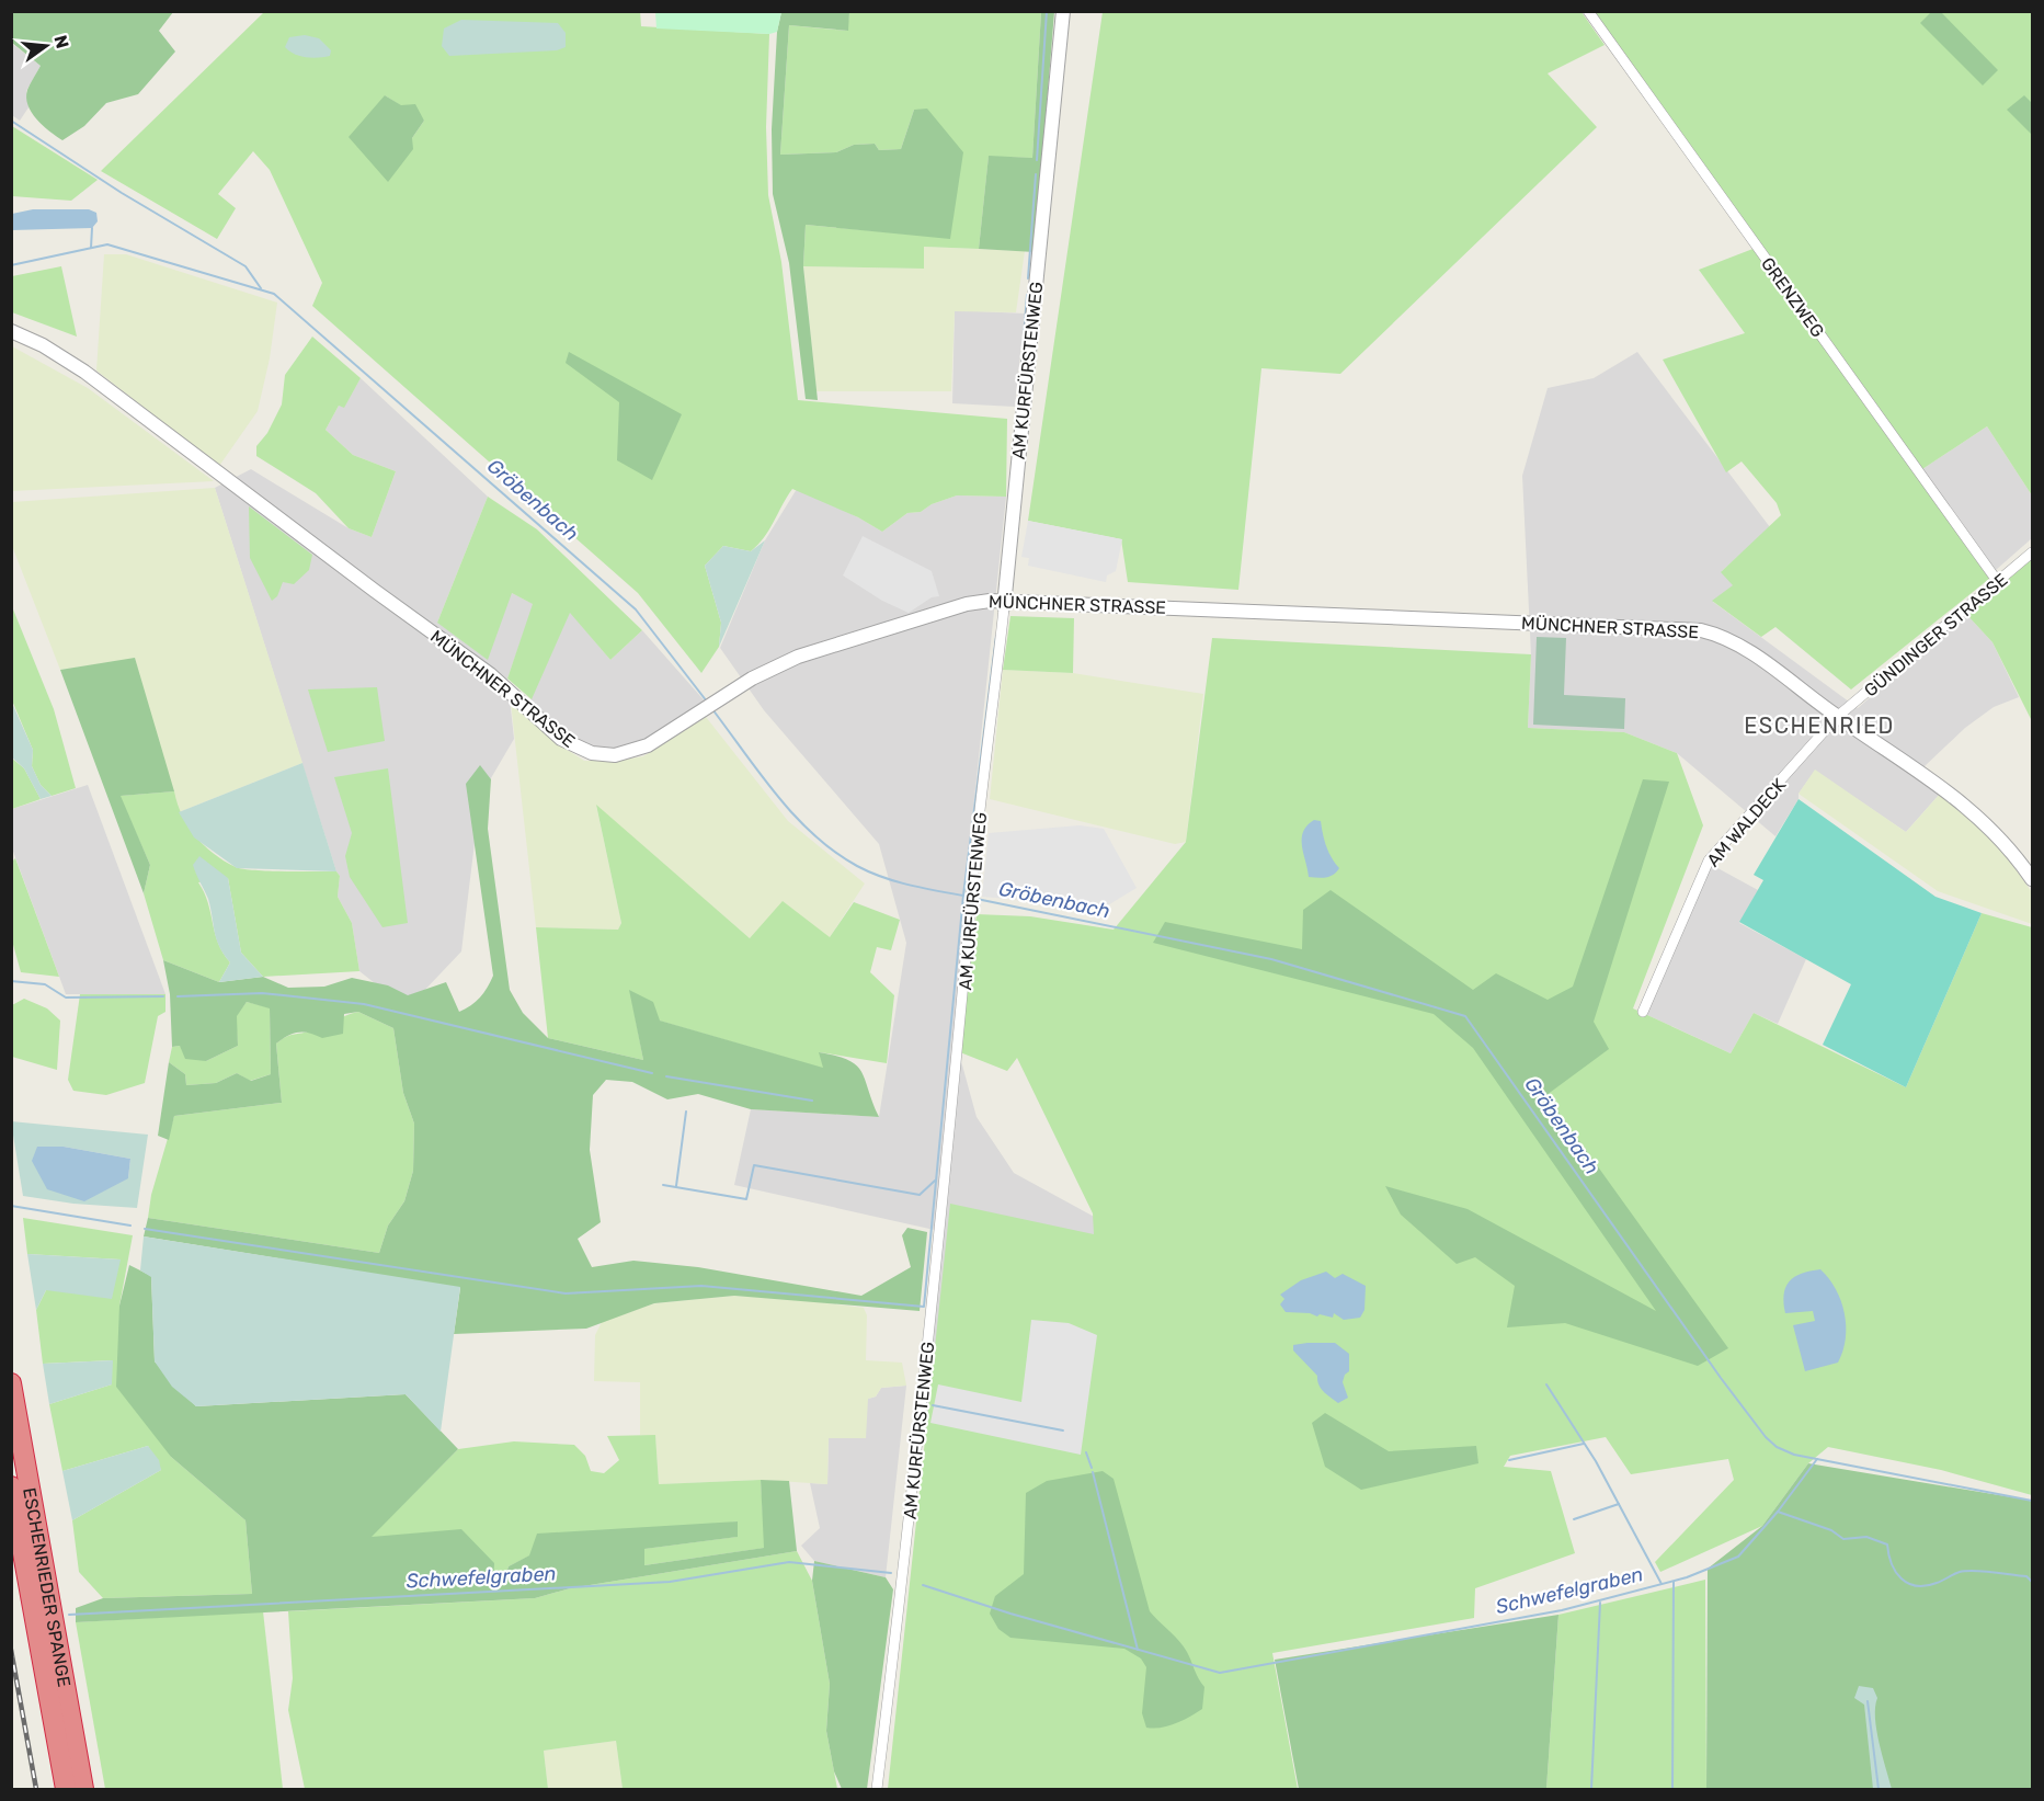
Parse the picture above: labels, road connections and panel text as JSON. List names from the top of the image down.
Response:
{
  "streets": {
    "highway": ["ESCHENRIEDER SPANGE"],
    "street": [
      "GRENZWEG",
      "AM KURFÜRSTENWEG",
      "MÜNCHNER STRASSE",
      "GÜNDINGER STRASSE",
      "AM WALDECK"
    ]
  },
  "crossings": [
    ["GRENZWEG", "GÜNDINGER STRASSE"],
    ["AM KURFÜRSTENWEG", "MÜNCHNER STRASSE"],
    ["MÜNCHNER STRASSE", "GÜNDINGER STRASSE"],
    ["MÜNCHNER STRASSE", "AM WALDECK"],
    ["GÜNDINGER STRASSE", "AM WALDECK"]
  ],
  "districts": ["ESCHENRIED"],
  "water": ["Gröbenbach", "Schwefelgraben"],
  "north": "right"
}
